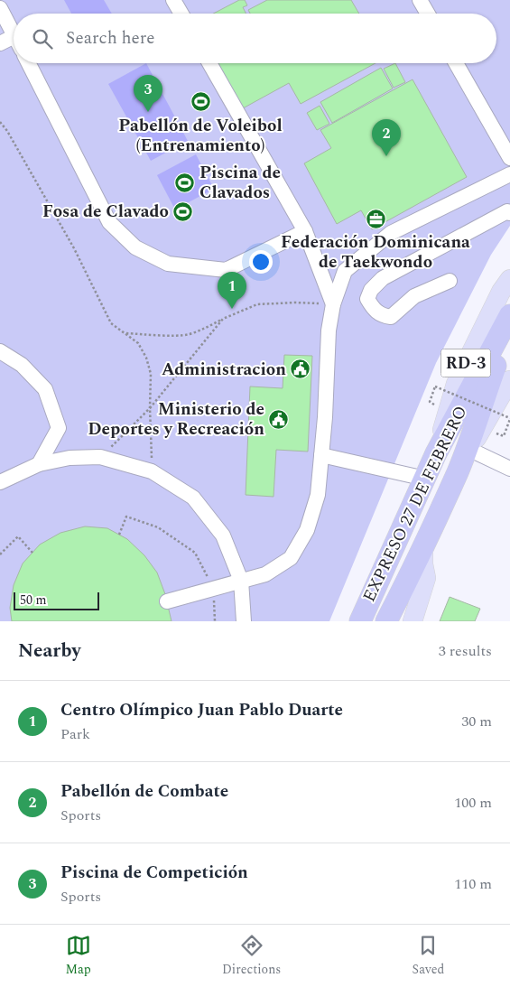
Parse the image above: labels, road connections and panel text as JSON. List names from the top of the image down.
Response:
{
  "streets": {
    "highway": ["RD-3", "EXPRESO 27 DE FEBRERO"]
  },
  "crossings": [
    ["RD-3", "EXPRESO 27 DE FEBRERO"]
  ],
  "places": {
    "sports": ["Pabellón de Voleibol (Entrenamiento)", "Piscina de Clavados", "Fosa de Clavado"],
    "office": ["Federación Dominicana de Taekwondo"],
    "public building": ["Administracion", "Ministerio de Deportes y Recreación"]
  },
  "scale_bar": "50 m",
  "page": {
    "search": "Search here",
    "pins": ["3", "2", "1"],
    "scale": "50 m",
    "heading": ["Nearby", "3 results"],
    "list": [
      {
        "mark": "1",
        "name": "Centro Olímpico Juan Pablo Duarte",
        "note": "Park",
        "value": "30 m"
      },
      {
        "mark": "2",
        "name": "Pabellón de Combate",
        "note": "Sports",
        "value": "100 m"
      },
      {
        "mark": "3",
        "name": "Piscina de Competición",
        "note": "Sports",
        "value": "110 m"
      }
    ],
    "nav": ["Map", "Directions", "Saved"]
  }
}
